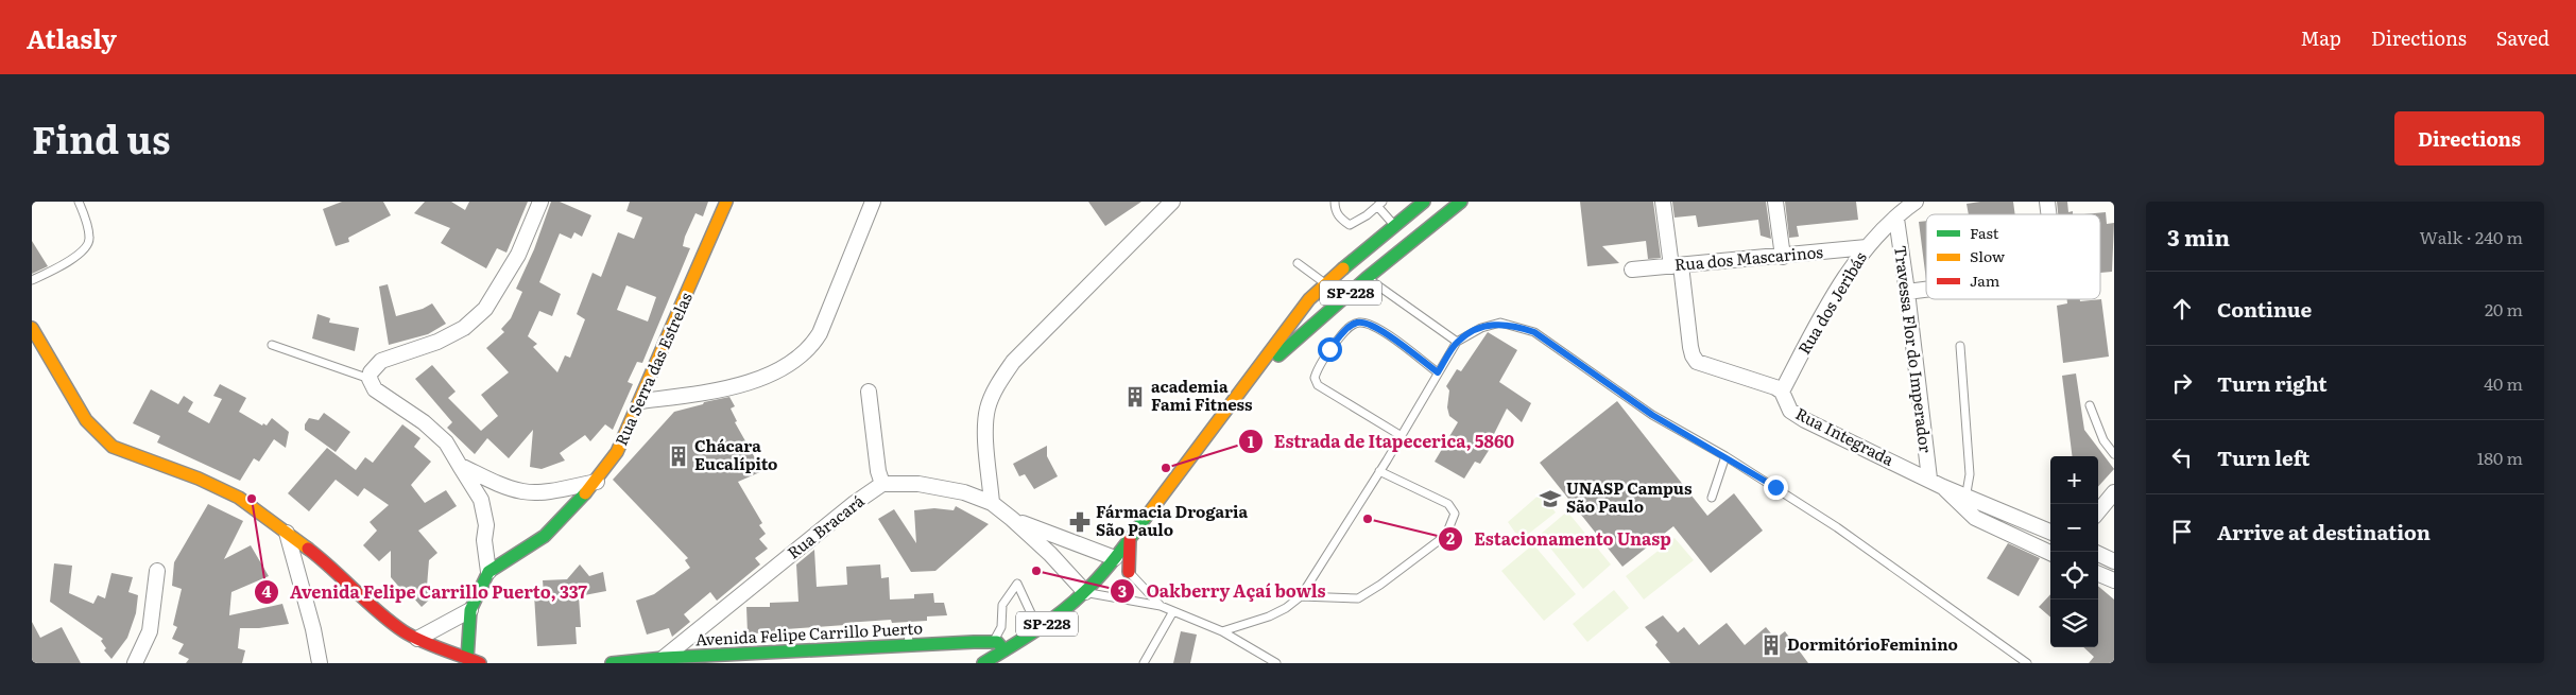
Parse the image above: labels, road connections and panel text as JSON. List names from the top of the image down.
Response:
{
  "streets": {
    "street": [
      "Rua dos Mascarinos",
      "SP-228",
      "Rua dos Jeribás",
      "Travessa Flor do Imperador",
      "Rua Serra das Estrelas",
      "Rua Integrada",
      "Rua Bracará",
      "Avenida Felipe Carrillo Puerto"
    ]
  },
  "crossings": [
    ["Rua dos Mascarinos", "Rua dos Jeribás"],
    ["Rua dos Mascarinos", "Rua Integrada"],
    ["Rua dos Jeribás", "Travessa Flor do Imperador"],
    ["Rua dos Jeribás", "Rua Integrada"],
    ["Travessa Flor do Imperador", "Rua Integrada"],
    ["Rua Bracará", "Avenida Felipe Carrillo Puerto"]
  ],
  "places": {
    "building": ["academia Fami Fitness", "Chácara Eucalípito", "DormitórioFeminino"],
    "other": [
      "Estrada de Itapecerica, 5860",
      "Avenida Felipe Carrillo Puerto, 337",
      "Estacionamento Unasp",
      "Oakberry Açaí bowls"
    ],
    "school or university": ["UNASP Campus São Paulo"],
    "pharmacy": ["Fármacia Drogaria São Paulo"]
  },
  "legend": ["Fast", "Slow", "Jam"],
  "page": {
    "header": "Atlasly",
    "nav": ["Map", "Directions", "Saved"],
    "title": "Find us",
    "buttons": "Directions",
    "heading": ["3 min", "Walk · 240 m"],
    "list": [
      ["Continue", "20 m"],
      ["Turn right", "40 m"],
      ["Turn left", "180 m"],
      "Arrive at destination"
    ],
    "map_buttons": ["+", "−"]
  }
}
